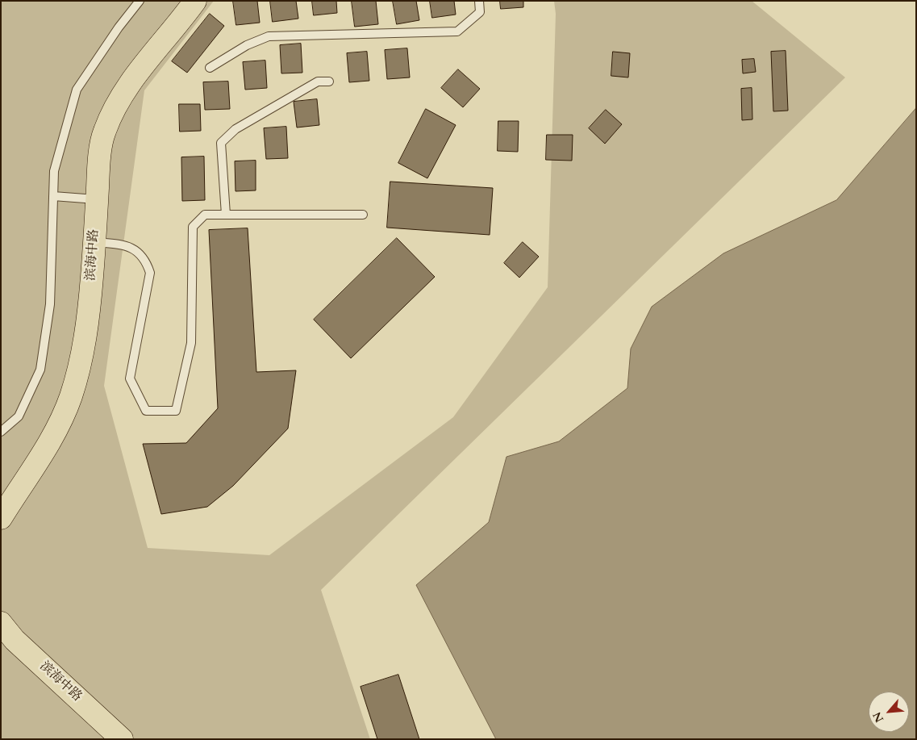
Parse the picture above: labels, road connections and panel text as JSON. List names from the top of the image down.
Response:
{
  "streets": {
    "highway": ["滨海中路"]
  },
  "north": "bottom left"
}
